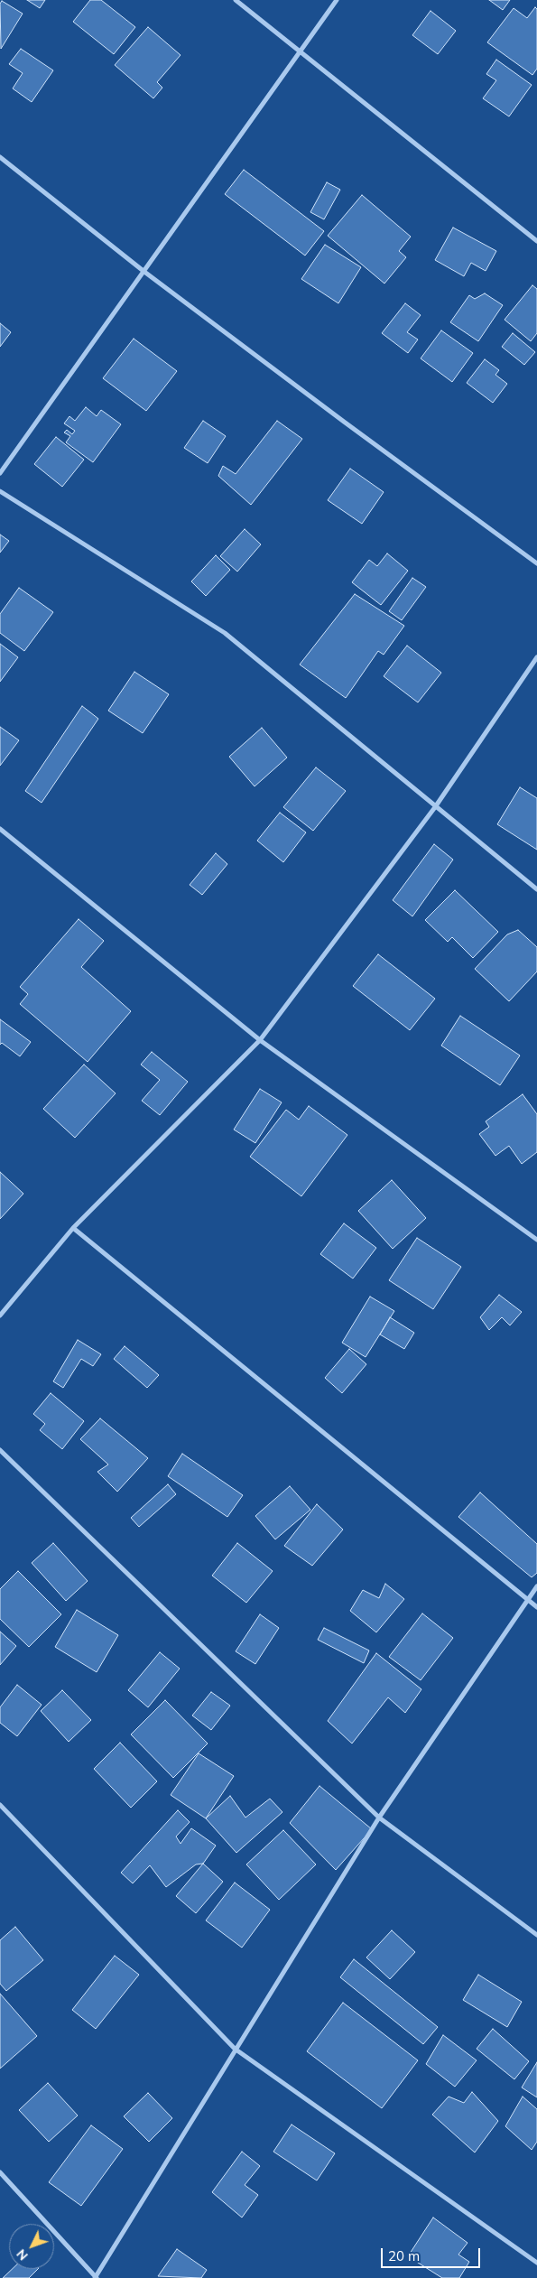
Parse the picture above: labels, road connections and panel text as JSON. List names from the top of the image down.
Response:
{
  "scale_bar": "20 m",
  "north": "bottom left"
}
